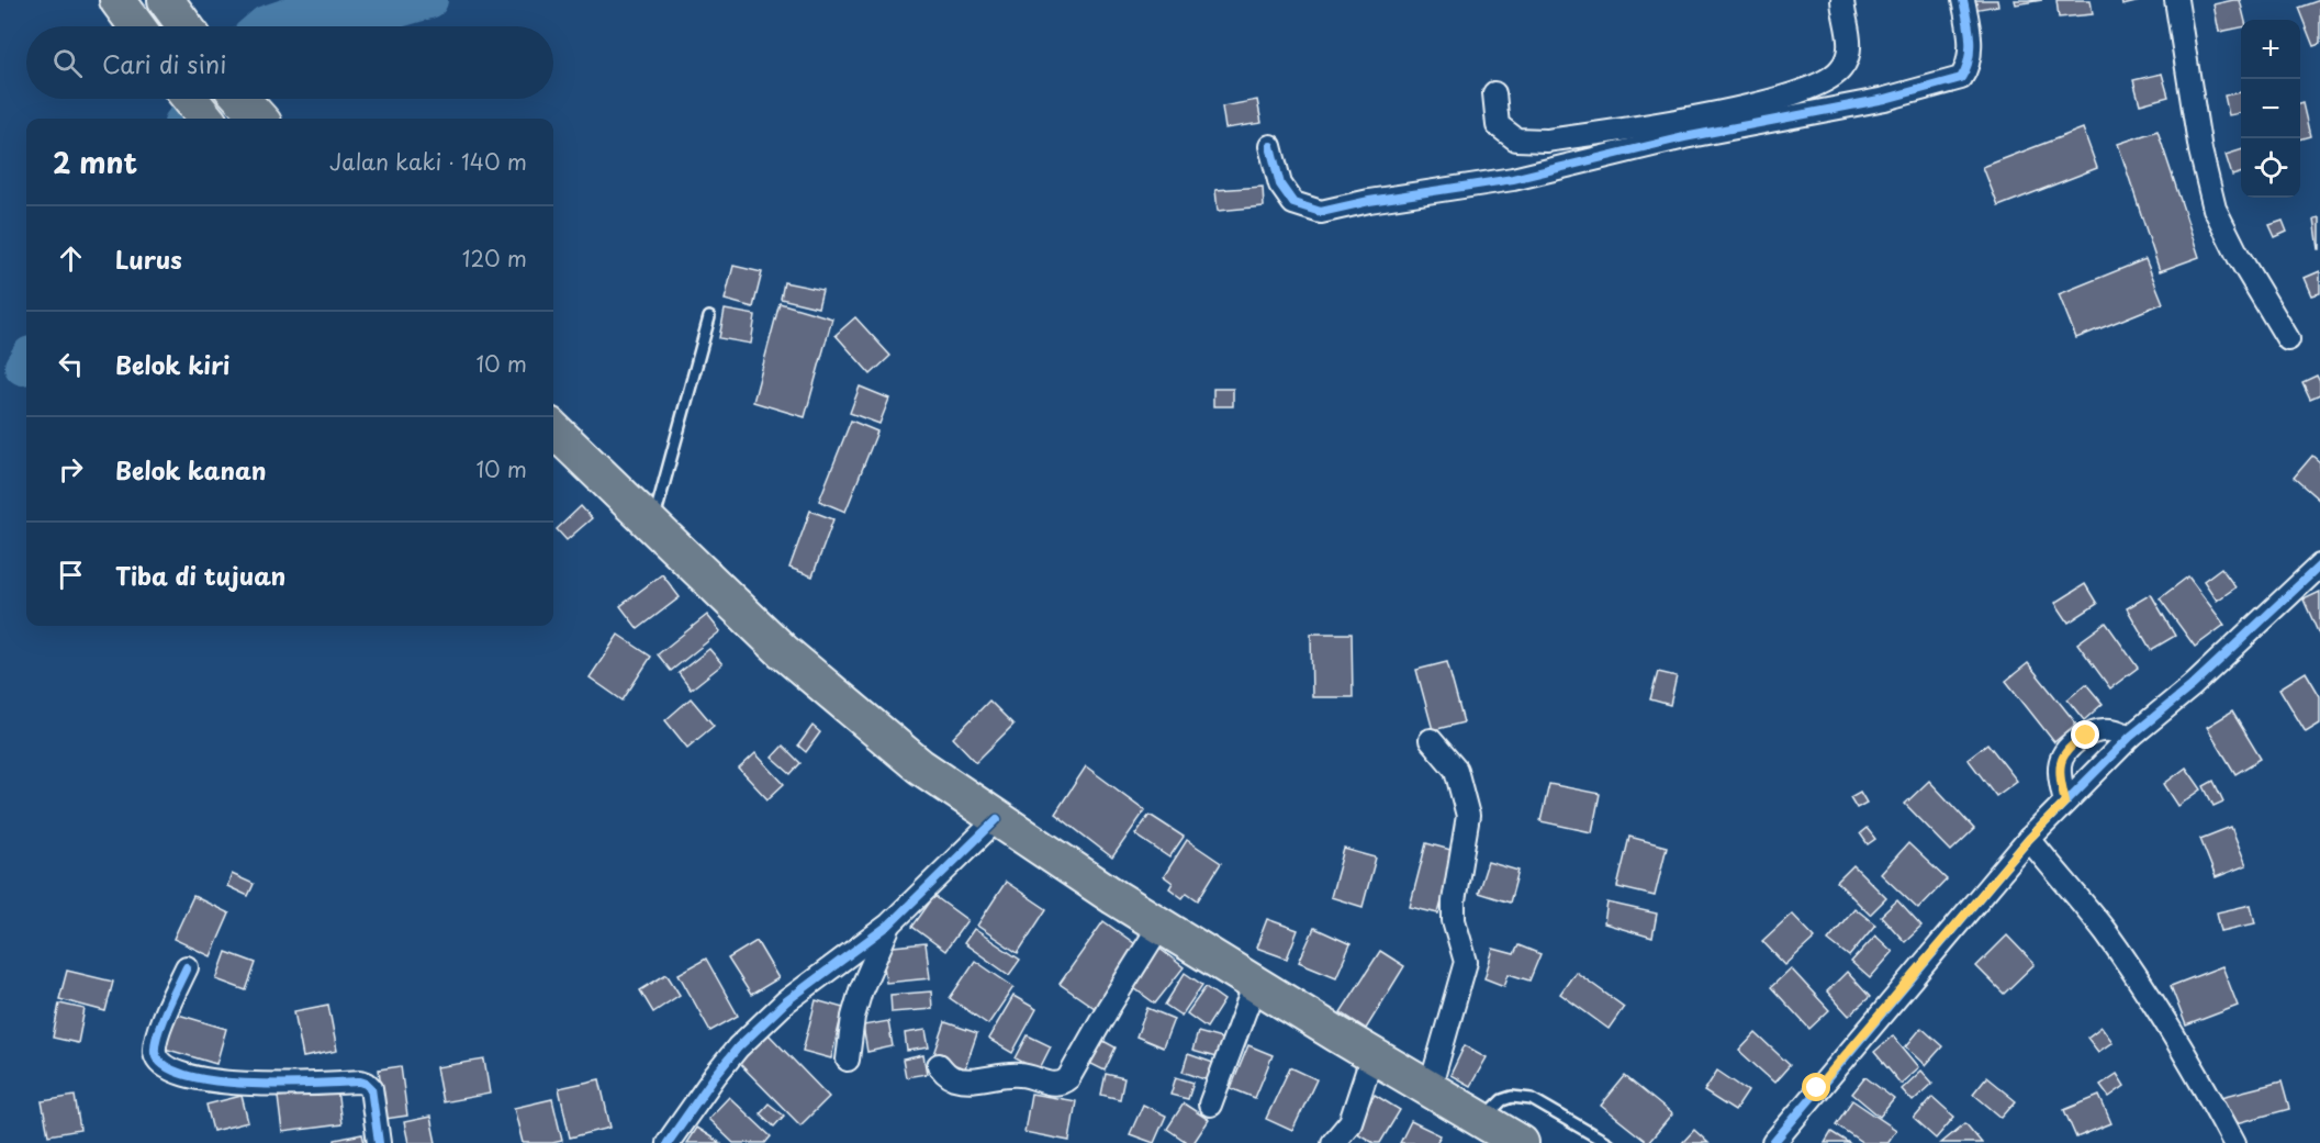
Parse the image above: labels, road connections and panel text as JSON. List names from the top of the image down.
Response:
{
  "page": {
    "map_buttons": ["+", "−"],
    "search": "Cari di sini",
    "heading": ["2 mnt", "Jalan kaki · 140 m"],
    "list": [
      ["Lurus", "120 m"],
      ["Belok kiri", "10 m"],
      ["Belok kanan", "10 m"],
      "Tiba di tujuan"
    ]
  }
}
